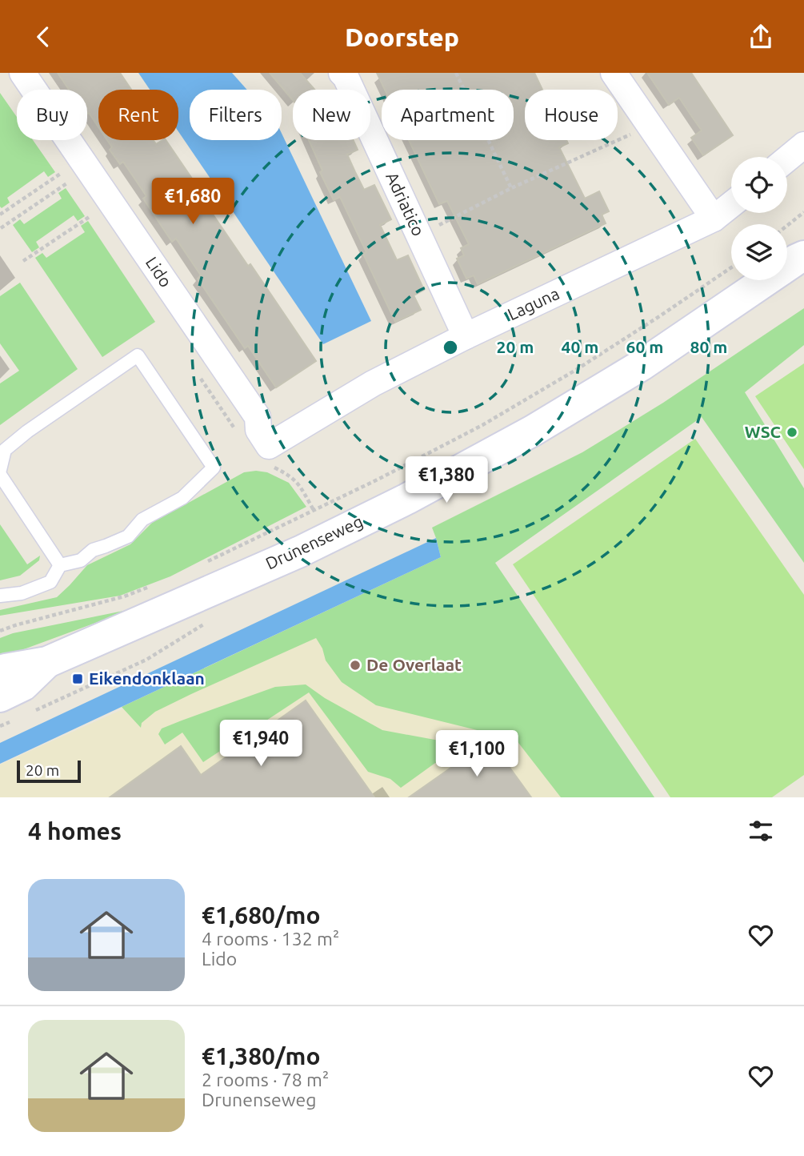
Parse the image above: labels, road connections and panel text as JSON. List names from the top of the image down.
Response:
{
  "streets": {
    "street": [
      "Adriatico",
      "Lido",
      "Laguna",
      "Drunenseweg"
    ]
  },
  "crossings": [
    ["Adriatico", "Laguna"],
    ["Lido", "Laguna"]
  ],
  "places": {
    "other": ["WSC", "De Overlaat"],
    "transit": ["Eikendonklaan"]
  },
  "scale_bar": "20 m",
  "page": {
    "header": "Doorstep",
    "chip": [
      "Buy",
      "Rent",
      "Filters",
      "New",
      "Apartment",
      "House"
    ],
    "price": [
      "€1,680",
      "€1,380",
      "€1,940",
      "€1,100"
    ],
    "scale": "20 m",
    "heading": "4 homes",
    "list": [
      {
        "name": "€1,680/mo",
        "note": "4 rooms · 132 m² · Lido"
      },
      {
        "name": "€1,380/mo",
        "note": "2 rooms · 78 m² · Drunenseweg"
      }
    ]
  },
  "rings": [
    "20 m",
    "40 m",
    "60 m",
    "80 m"
  ]
}
